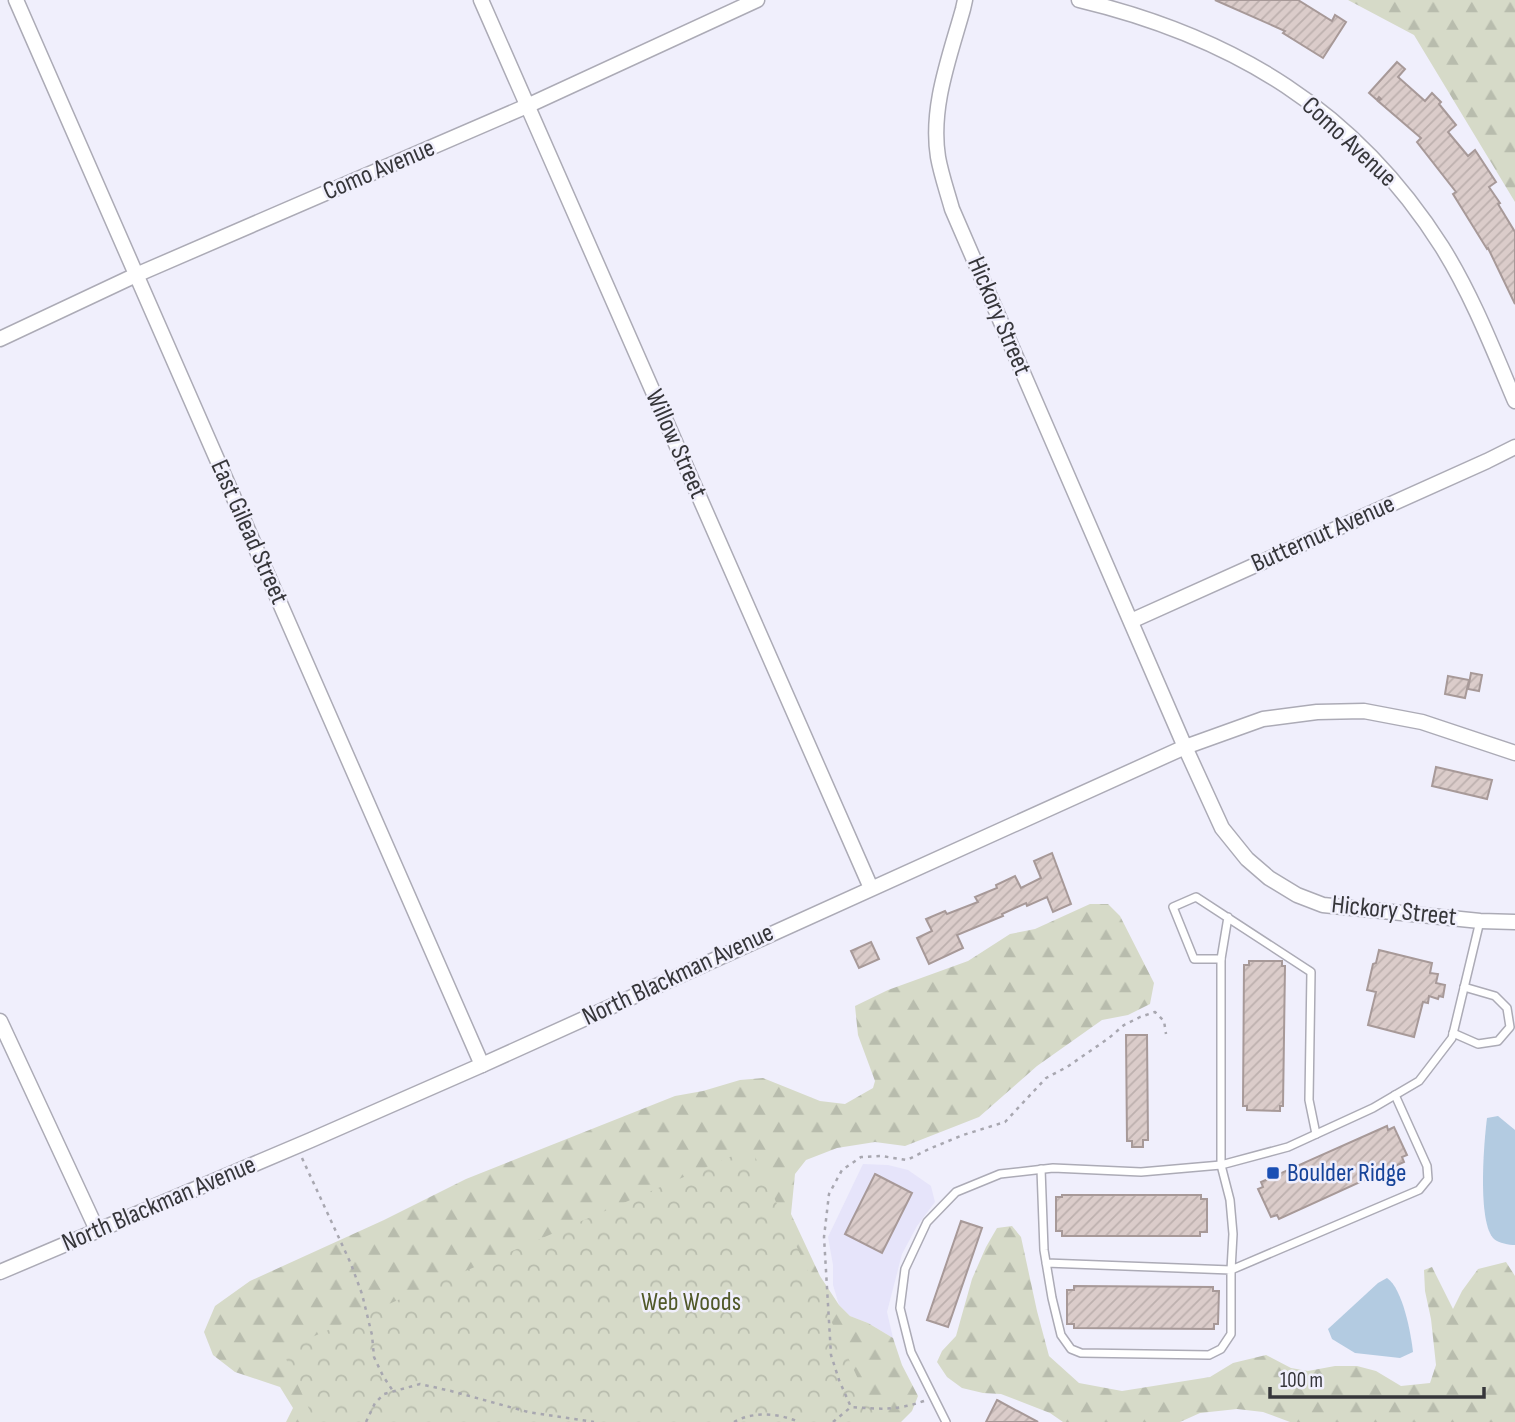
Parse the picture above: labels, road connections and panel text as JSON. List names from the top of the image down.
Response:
{
  "streets": {
    "street": [
      "Como Avenue",
      "Hickory Street",
      "Willow Street",
      "East Gilead Street",
      "Butternut Avenue",
      "North Blackman Avenue"
    ]
  },
  "crossings": [
    ["Como Avenue", "Willow Street"],
    ["Como Avenue", "East Gilead Street"],
    ["Hickory Street", "Butternut Avenue"],
    ["Hickory Street", "North Blackman Avenue"],
    ["Willow Street", "North Blackman Avenue"],
    ["East Gilead Street", "North Blackman Avenue"]
  ],
  "parks": ["Web Woods"],
  "places": {
    "transit": ["Boulder Ridge"]
  },
  "scale_bar": "100 m"
}
